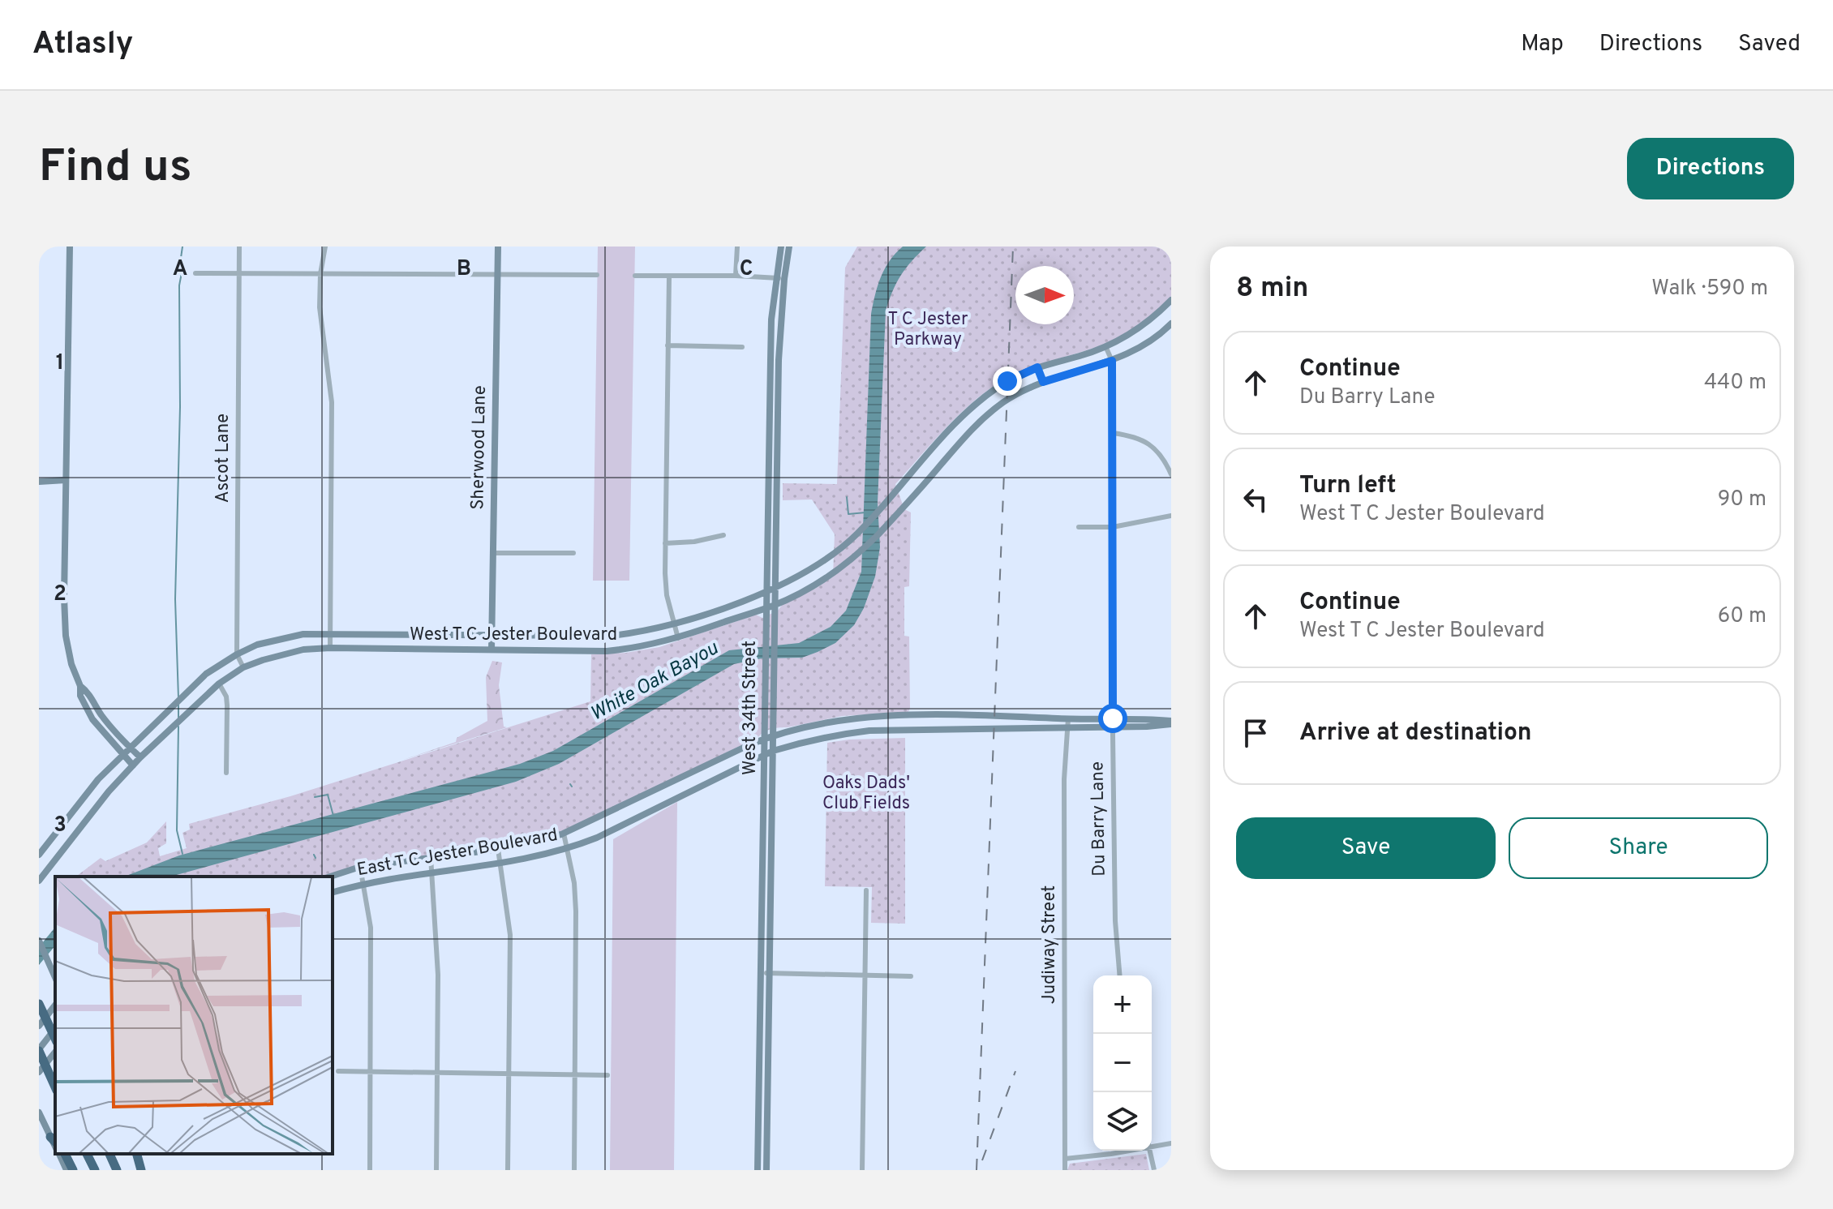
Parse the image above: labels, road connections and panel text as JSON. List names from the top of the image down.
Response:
{
  "streets": {
    "main road": [
      "Sherwood Lane",
      "West T C Jester Boulevard",
      "West 34th Street",
      "East T C Jester Boulevard"
    ],
    "street": ["Ascot Lane", "Du Barry Lane", "Judiway Street"]
  },
  "crossings": [
    ["Sherwood Lane", "West T C Jester Boulevard"],
    ["Ascot Lane", "West T C Jester Boulevard"],
    ["West T C Jester Boulevard", "West 34th Street"],
    ["West T C Jester Boulevard", "Du Barry Lane"],
    ["West 34th Street", "East T C Jester Boulevard"],
    ["Du Barry Lane", "East T C Jester Boulevard"],
    ["East T C Jester Boulevard", "Judiway Street"]
  ],
  "water": ["White Oak Bayou"],
  "parks": ["T C Jester Parkway", "Oaks Dads' Club Fields"],
  "north": "right",
  "page": {
    "header": "Atlasly",
    "nav": ["Map", "Directions", "Saved"],
    "buttons": [
      "Directions",
      ["Save", "Share"]
    ],
    "title": "Find us",
    "heading": ["8 min", "Walk · 590 m"],
    "list": [
      ["Continue", "Du Barry Lane", "440 m"],
      ["Turn left", "West T C Jester Boulevard", "90 m"],
      ["Continue", "West T C Jester Boulevard", "60 m"],
      "Arrive at destination"
    ],
    "map_buttons": ["+", "−"]
  },
  "grid": {
    "columns": ["A", "B", "C"],
    "rows": ["1", "2", "3"]
  }
}
